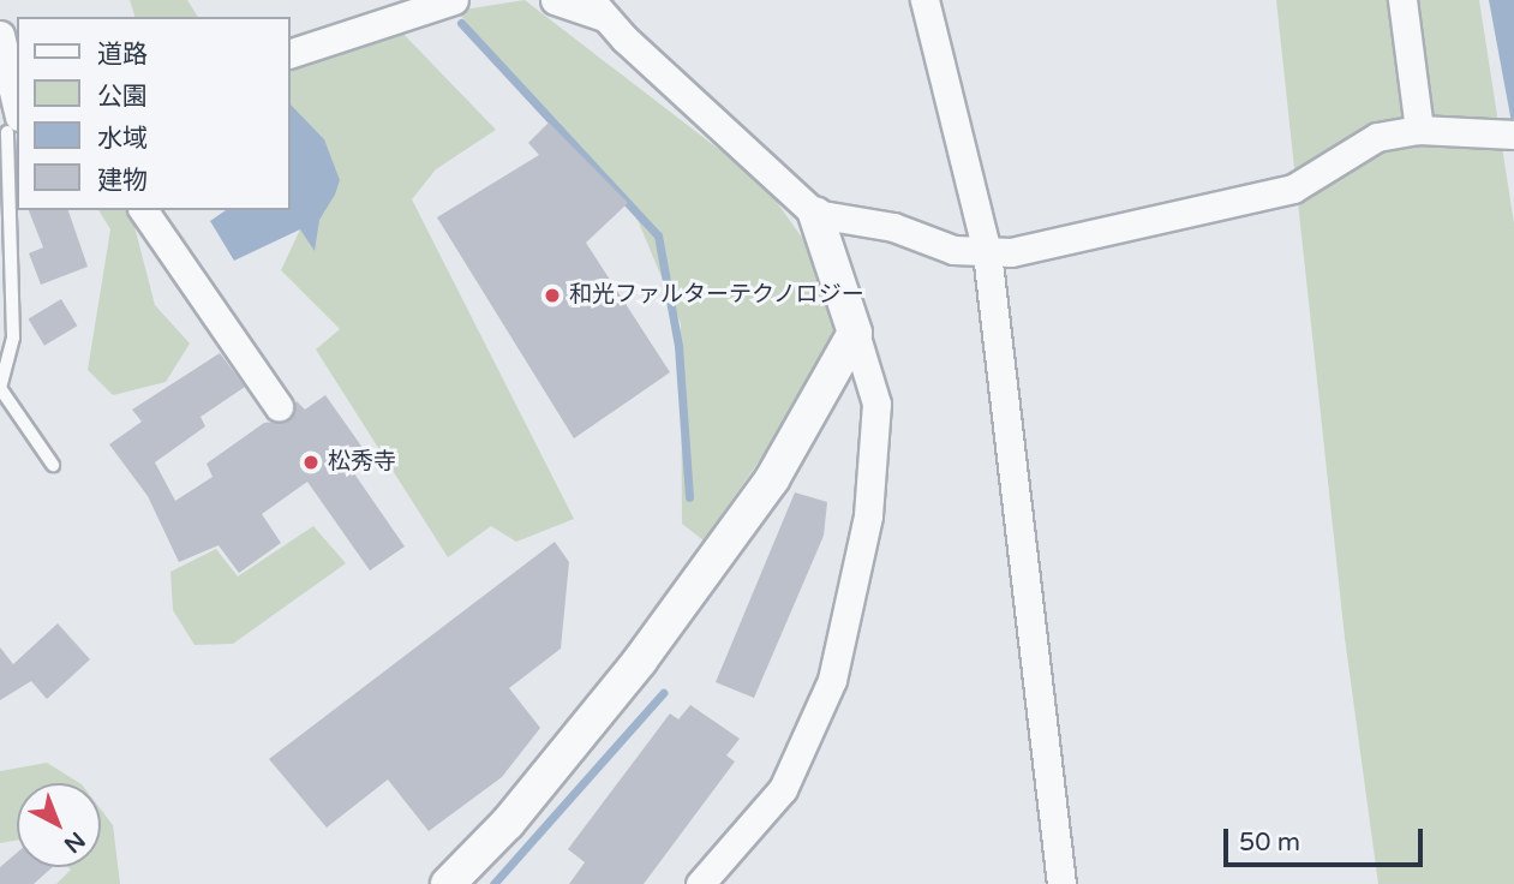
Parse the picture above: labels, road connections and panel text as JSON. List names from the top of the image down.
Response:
{
  "places": ["和光ファルターテクノロジー", "松秀寺"],
  "legend": [
    "道路",
    "公園",
    "水域",
    "建物"
  ],
  "scale_bar": "50 m",
  "north": "bottom right"
}
